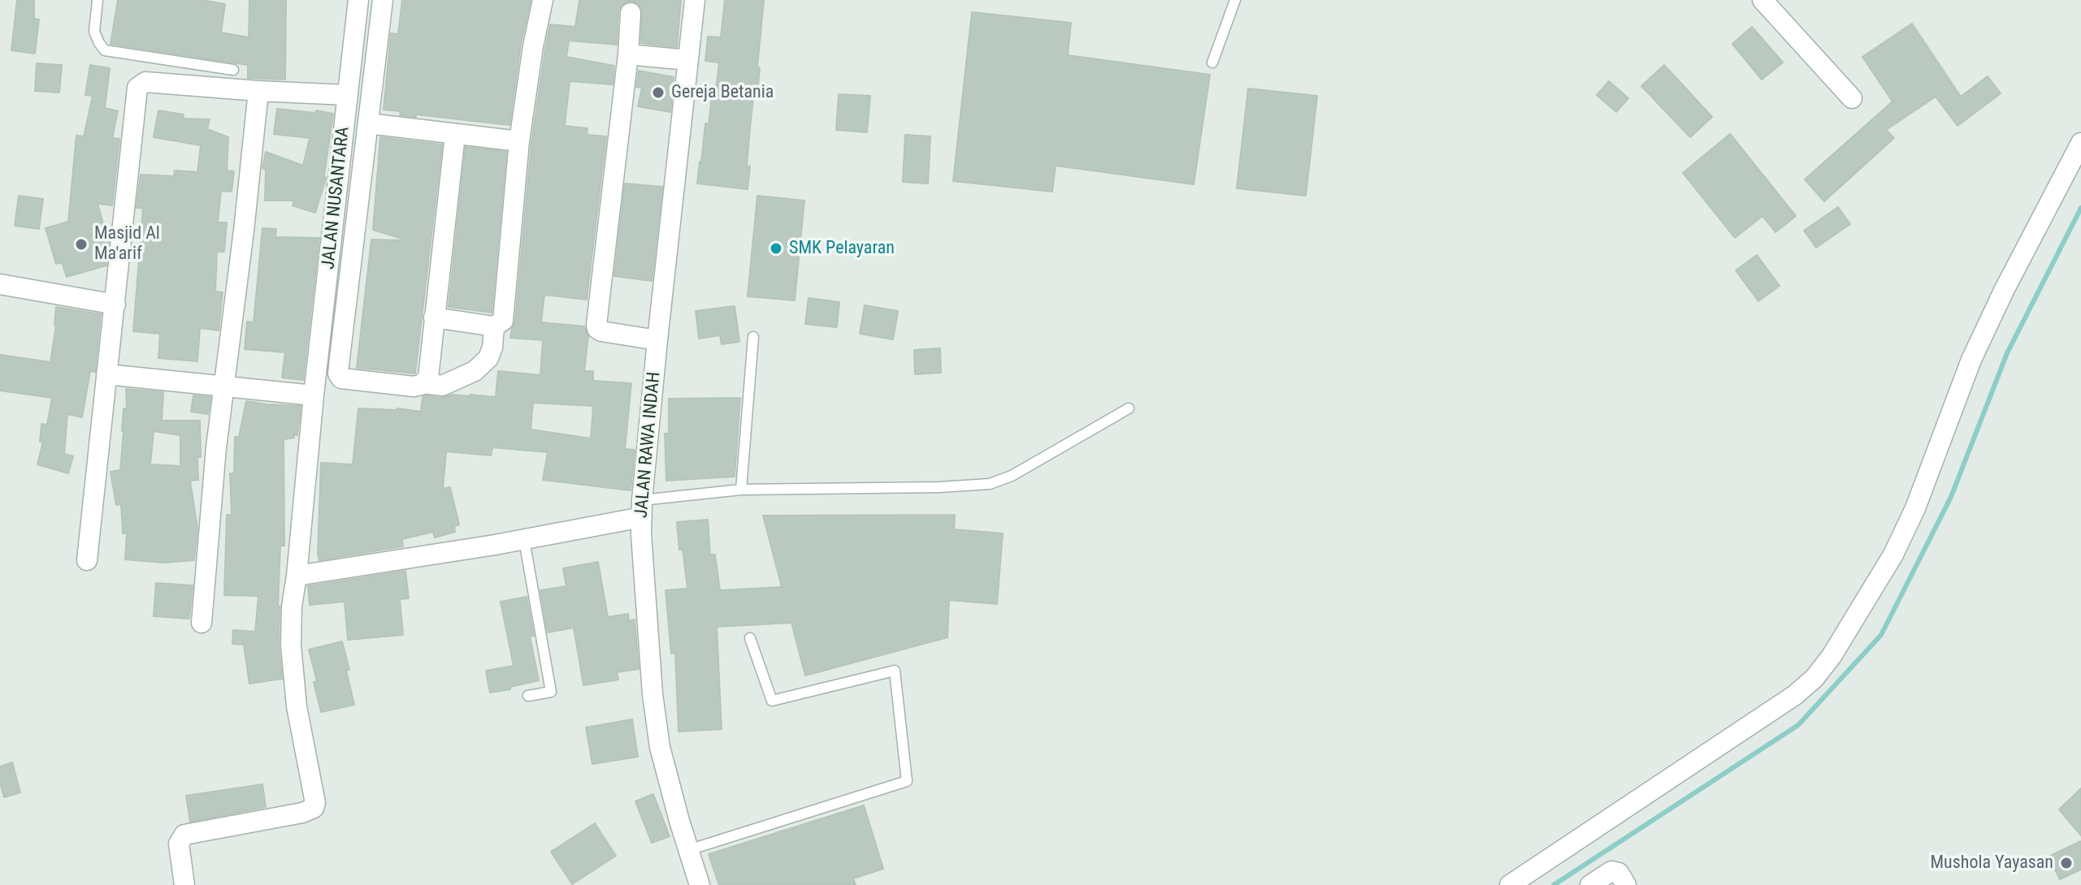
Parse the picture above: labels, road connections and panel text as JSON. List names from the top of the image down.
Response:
{
  "streets": {
    "street": ["JALAN NUSANTARA", "JALAN RAWA INDAH"]
  },
  "places": [
    "Gereja Betania",
    "Masjid Al Ma'arif",
    "SMK Pelayaran",
    "Mushola Yayasan"
  ]
}
